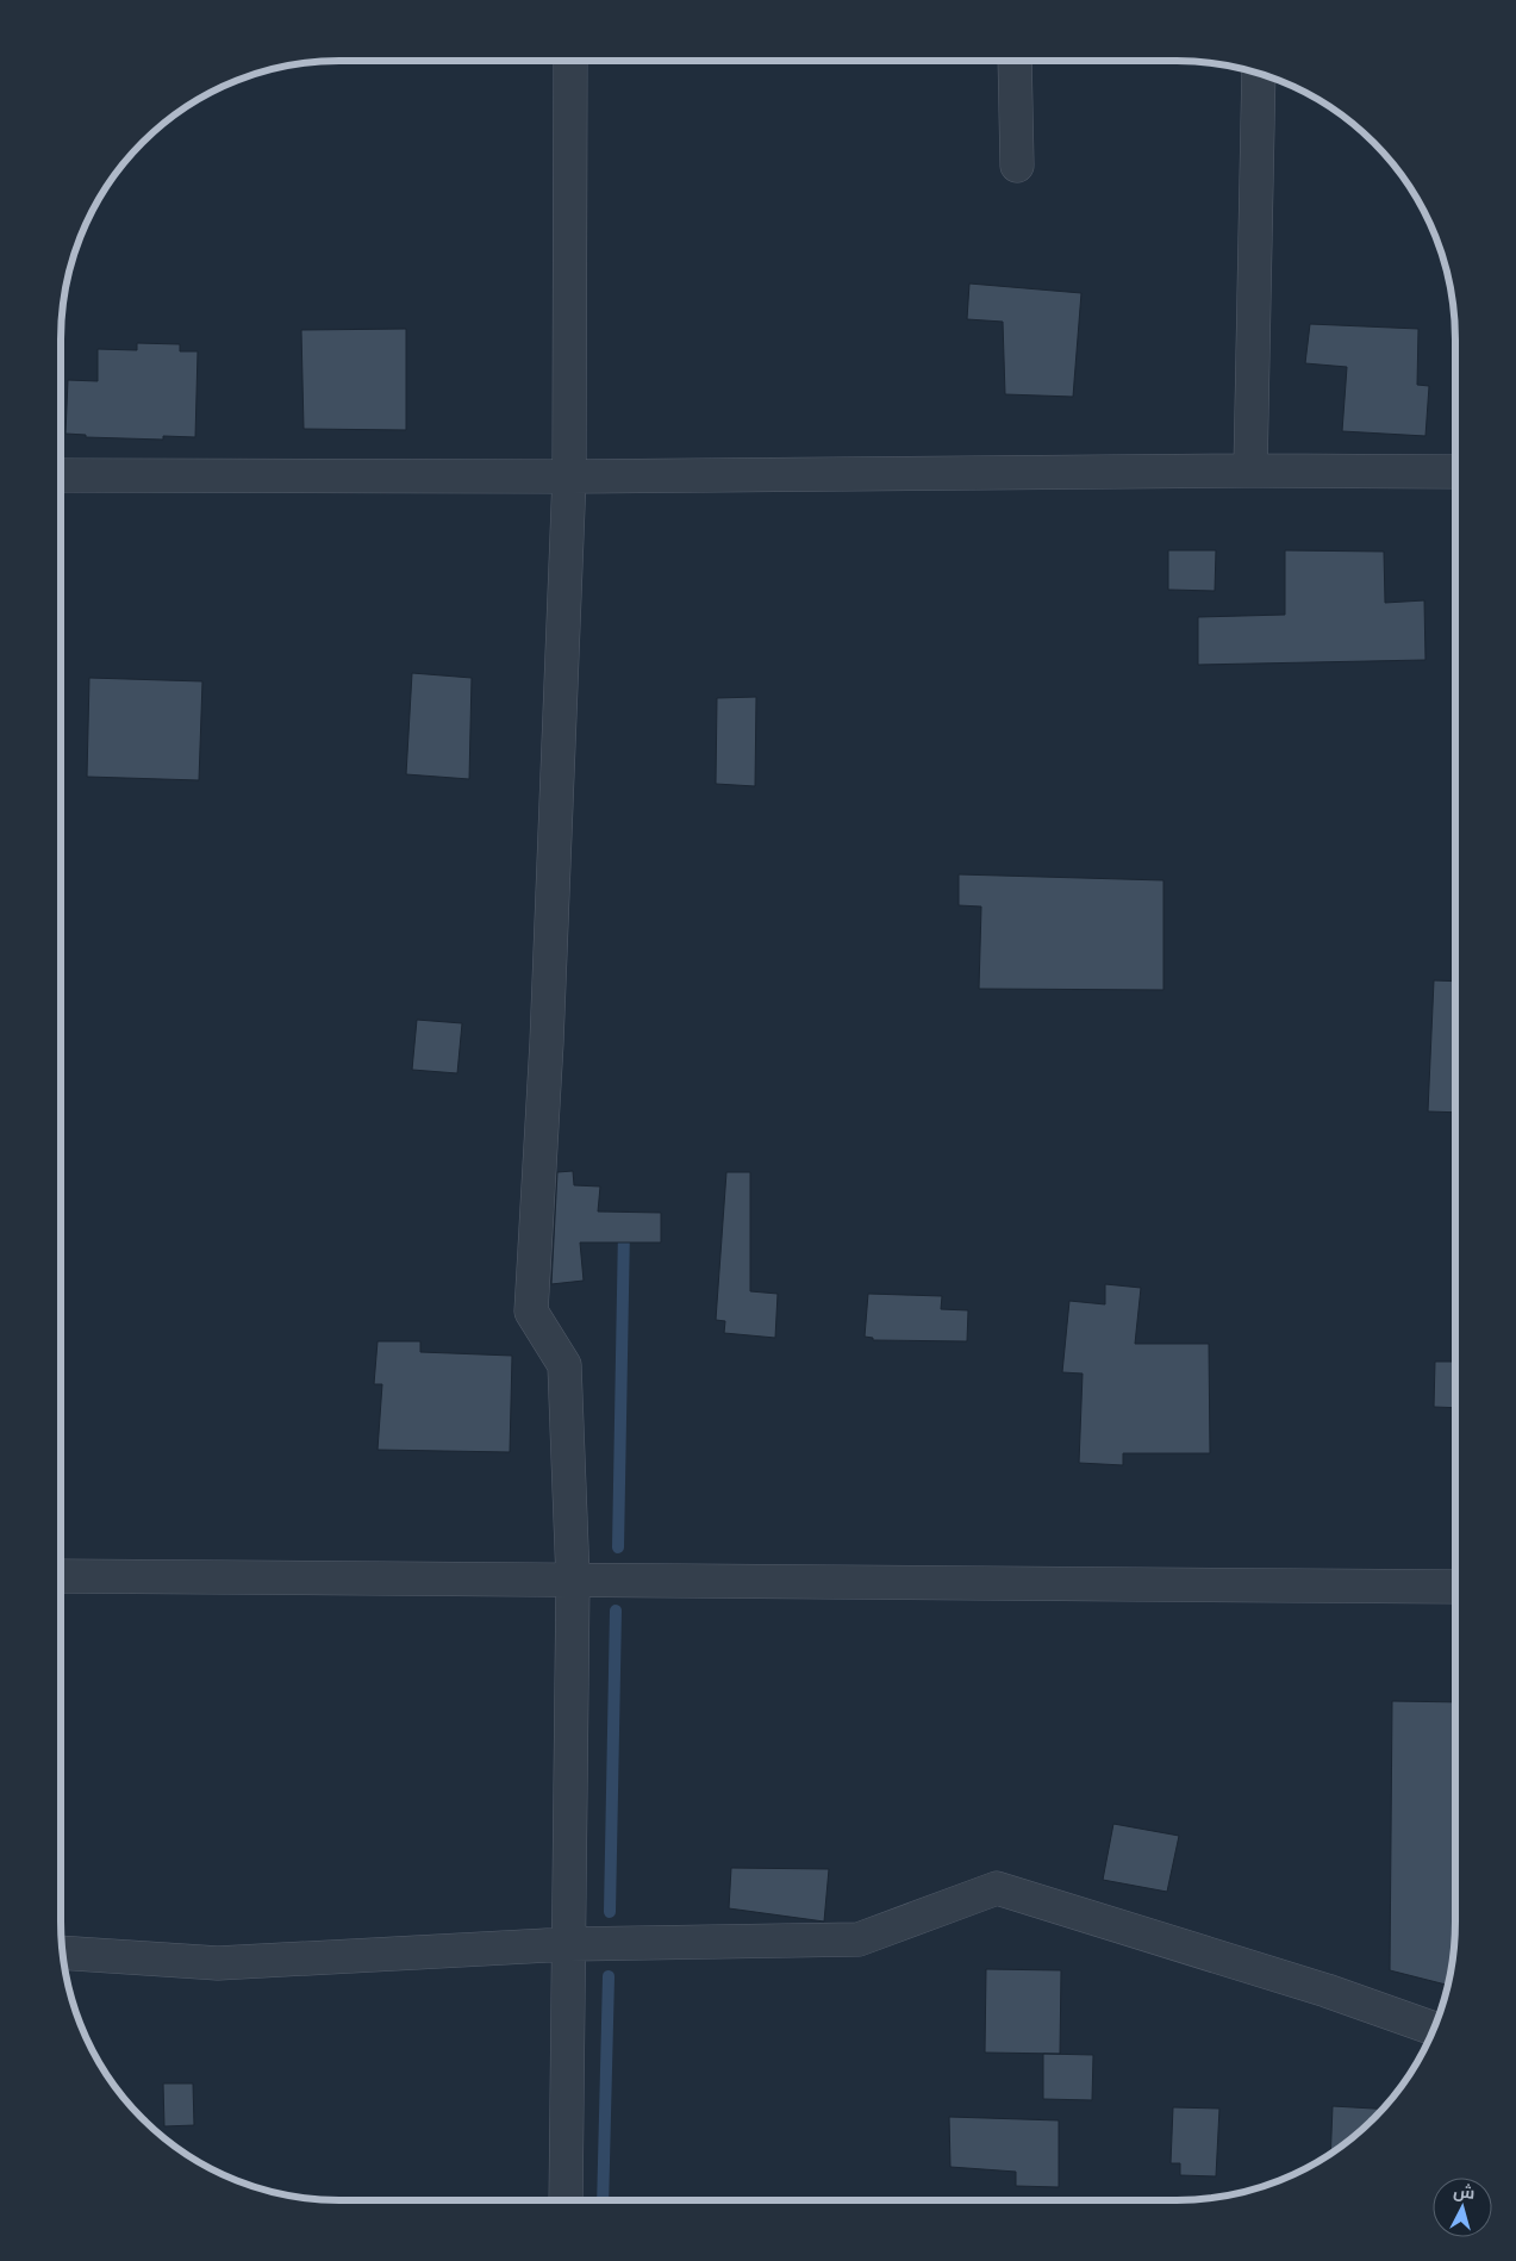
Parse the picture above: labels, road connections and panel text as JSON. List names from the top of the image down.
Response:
{
  "north": "top"
}
